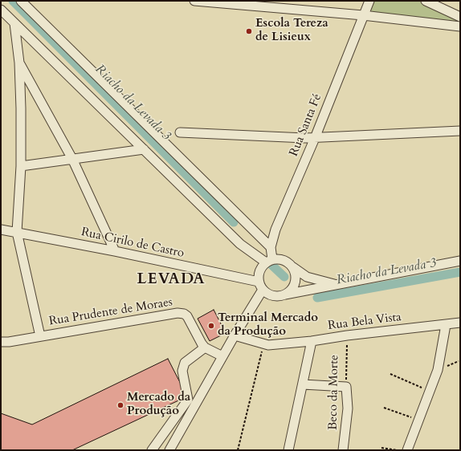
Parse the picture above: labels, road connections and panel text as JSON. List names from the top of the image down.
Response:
{
  "streets": {
    "street": [
      "Rua Santa Fé",
      "Rua Cirilo de Castro",
      "Rua Prudente de Moraes",
      "Rua Bela Vista",
      "Beco da Morte"
    ]
  },
  "crossings": [
    ["Rua Santa Fé", "Rua Cirilo de Castro"],
    ["Rua Bela Vista", "Beco da Morte"]
  ],
  "districts": ["LEVADA"],
  "water": ["Riacho da Levada 3"],
  "places": ["Escola Tereza de Lisieux", "Terminal Mercado da Produção", "Mercado da Produção"]
}
